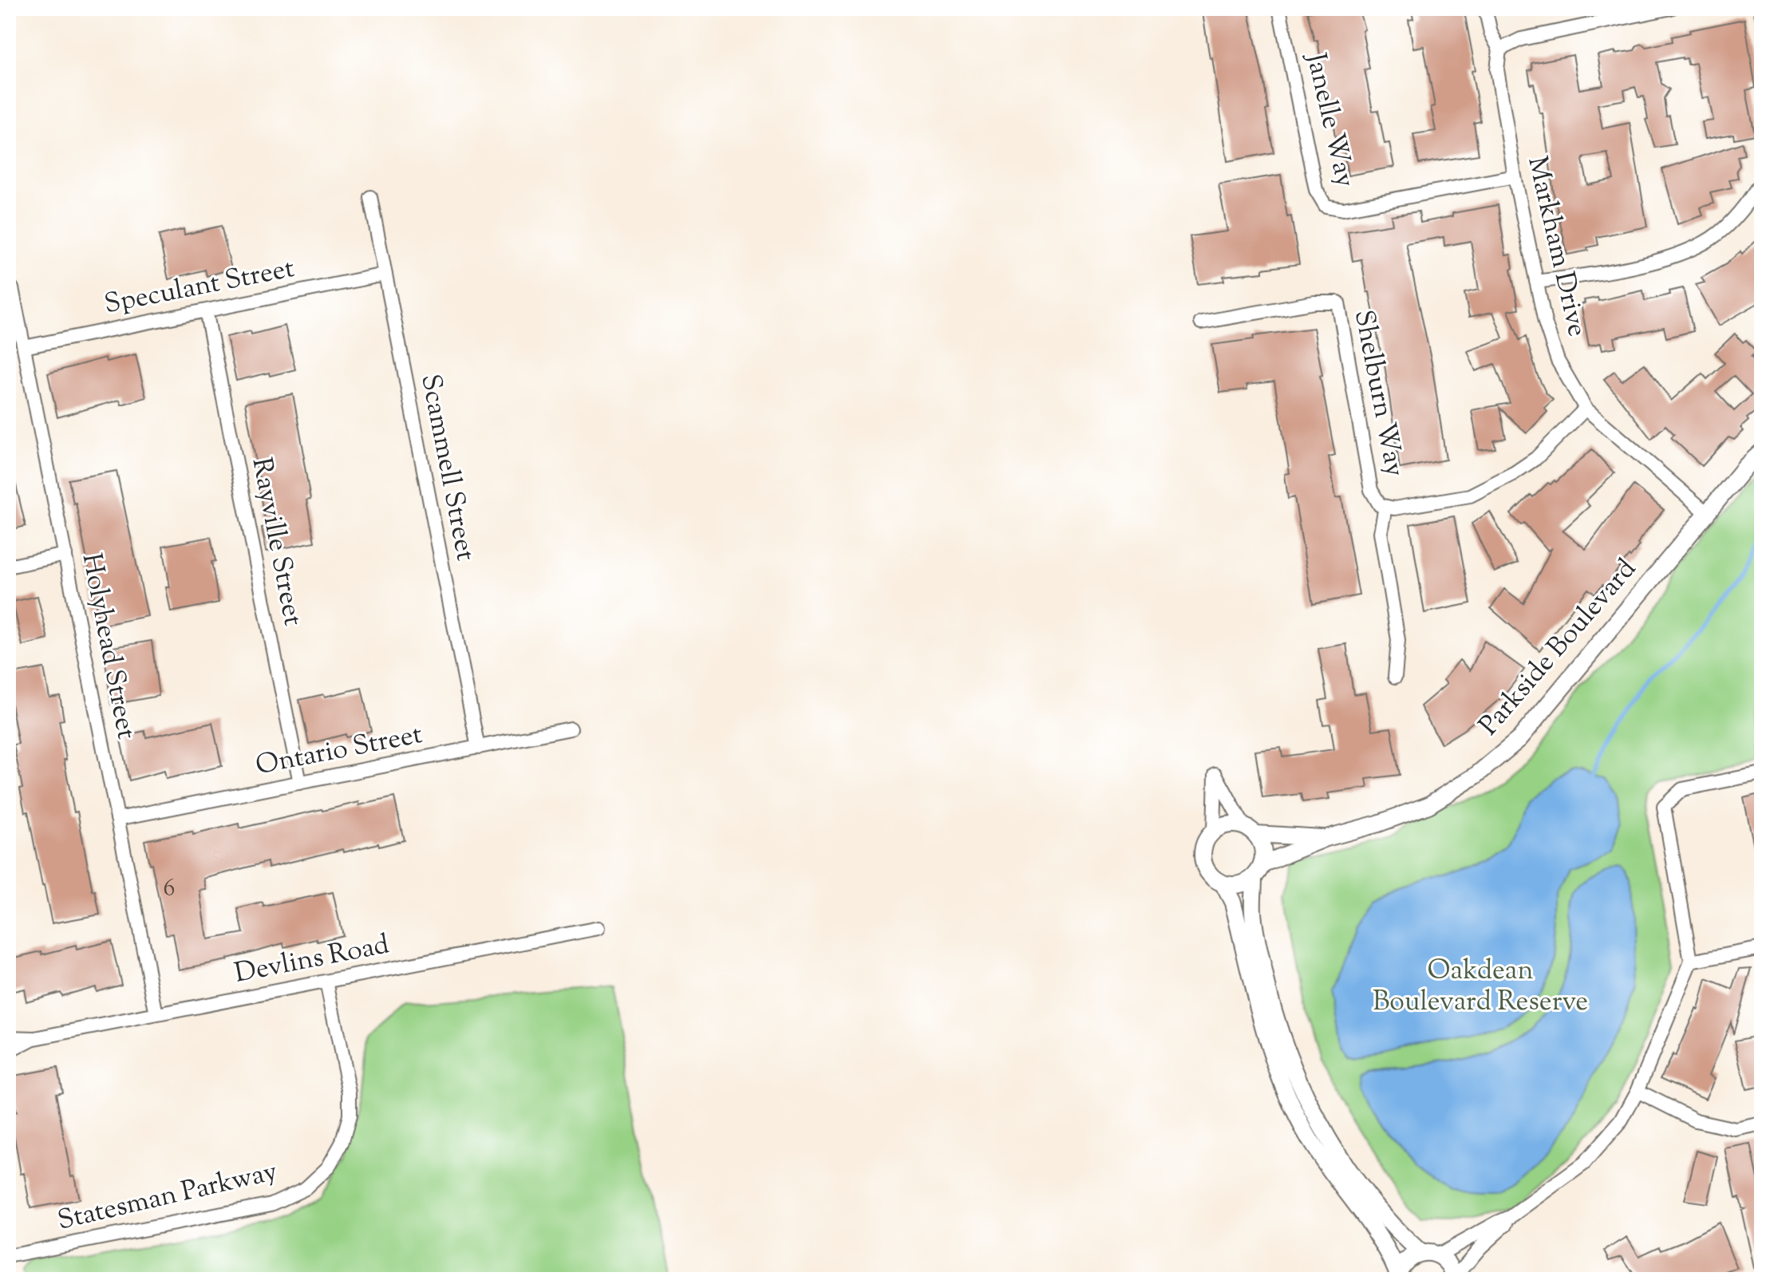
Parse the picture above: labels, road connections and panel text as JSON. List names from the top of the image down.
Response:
{
  "streets": {
    "street": [
      "Janelle Way",
      "Markham Drive",
      "Speculant Street",
      "Shelburn Way",
      "Scammell Street",
      "Rayville Street",
      "Holyhead Street",
      "Parkside Boulevard",
      "Ontario Street",
      "Devlins Road",
      "Statesman Parkway"
    ]
  },
  "crossings": [
    ["Janelle Way", "Markham Drive"],
    ["Markham Drive", "Shelburn Way"],
    ["Markham Drive", "Parkside Boulevard"],
    ["Speculant Street", "Scammell Street"],
    ["Speculant Street", "Rayville Street"],
    ["Speculant Street", "Holyhead Street"],
    ["Scammell Street", "Ontario Street"],
    ["Rayville Street", "Ontario Street"],
    ["Holyhead Street", "Ontario Street"],
    ["Holyhead Street", "Devlins Road"],
    ["Devlins Road", "Statesman Parkway"]
  ],
  "parks": ["Oakdean Boulevard Reserve"],
  "house_numbers": ["6"]
}
